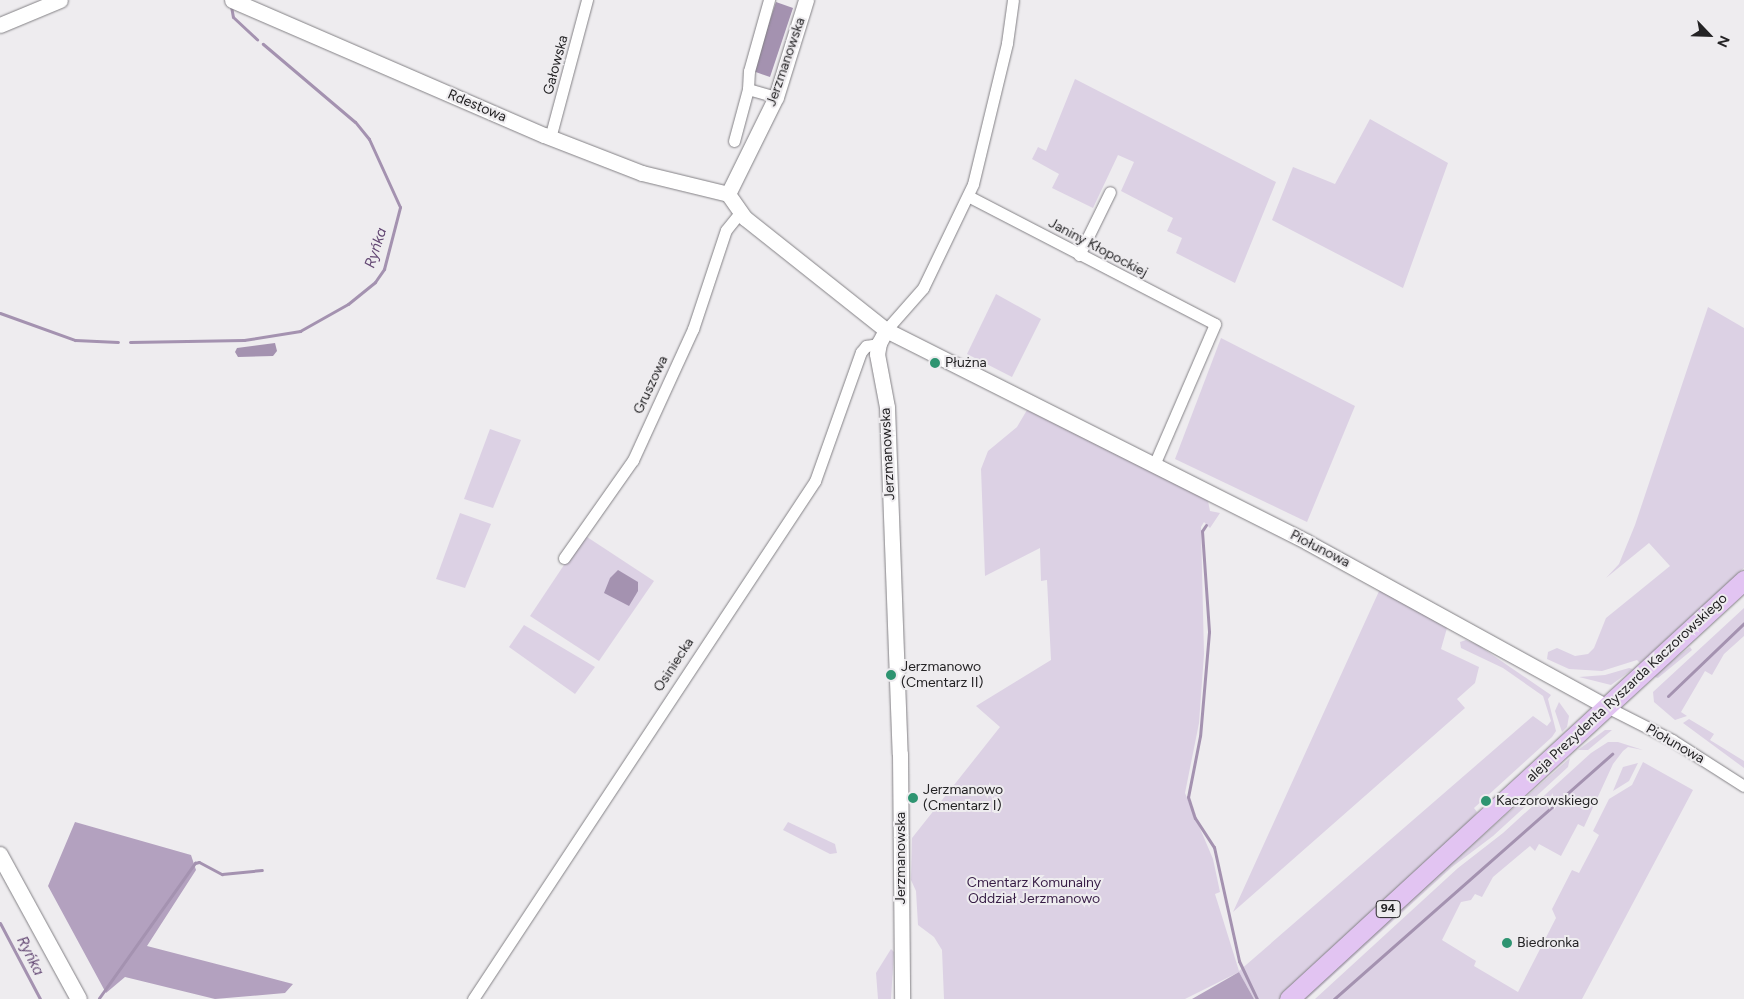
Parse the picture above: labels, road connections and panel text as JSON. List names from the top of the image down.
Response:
{
  "streets": {
    "main road": ["aleja Prezydenta Ryszarda Kaczorowskiego", "94"],
    "street": [
      "Jerzmanowska",
      "Gałowska",
      "Rdestowa",
      "Janiny Kłopockiej",
      "Gruszowa",
      "Piołunowa",
      "Osiniecka"
    ]
  },
  "crossings": [
    ["Jerzmanowska", "Rdestowa"],
    ["Jerzmanowska", "Osiniecka"],
    ["Gałowska", "Rdestowa"],
    ["Janiny Kłopockiej", "Piołunowa"],
    ["Piołunowa", "aleja Prezydenta Ryszarda Kaczorowskiego"]
  ],
  "water": ["Ryńka"],
  "parks": ["Cmentarz Komunalny Oddział Jerzmanowo"],
  "places": [
    "Płużna",
    "Jerzmanowo (Cmentarz II)",
    "Jerzmanowo (Cmentarz I)",
    "Kaczorowskiego",
    "Biedronka"
  ],
  "north": "bottom right"
}
